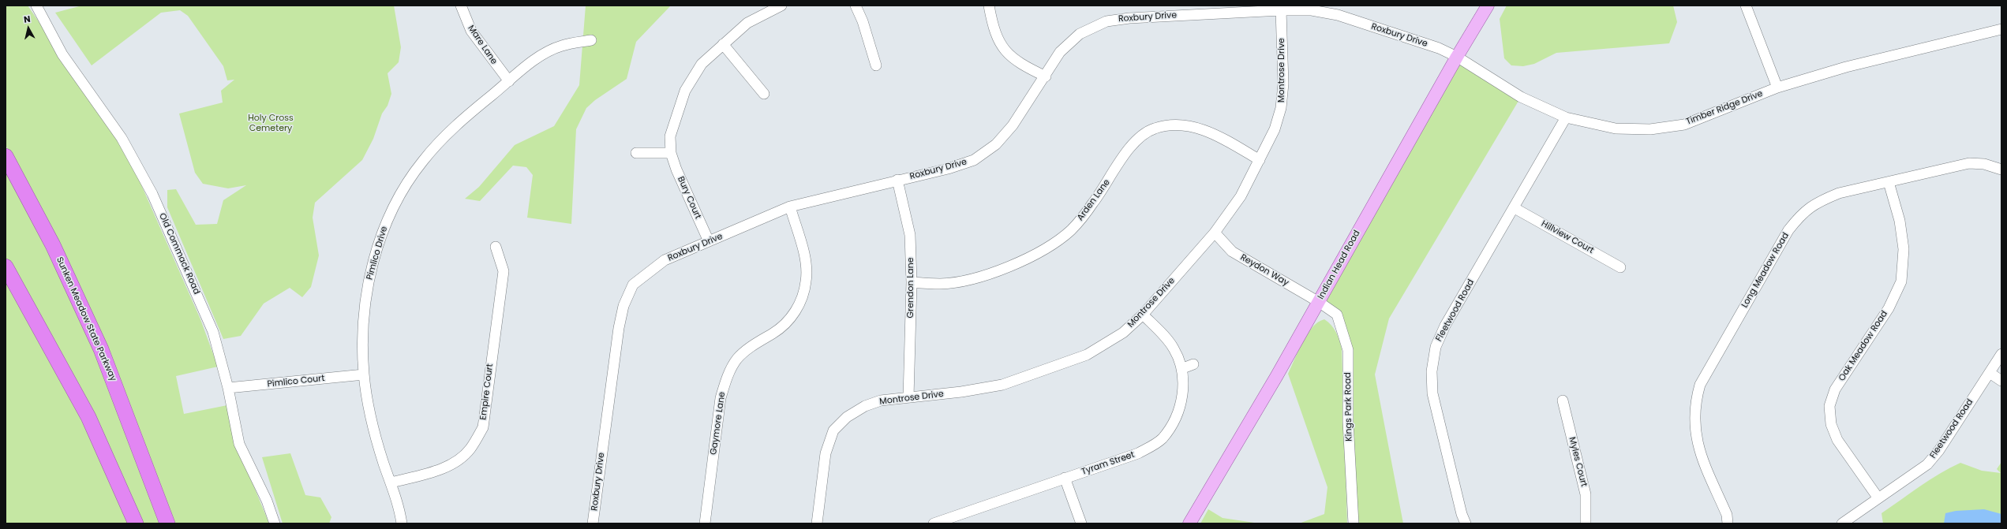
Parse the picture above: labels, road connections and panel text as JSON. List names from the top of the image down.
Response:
{
  "streets": {
    "highway": ["Sunken Meadow State Parkway"],
    "main road": ["Indian Head Road"],
    "street": [
      "Roxbury Drive",
      "Mare Lane",
      "Montrose Drive",
      "Timber Ridge Drive",
      "Bury Court",
      "Arden Lane",
      "Hillview Court",
      "Pimlico Drive",
      "Old Commack Road",
      "Reydon Way",
      "Long Meadow Road",
      "Grendon Lane",
      "Fleetwood Road",
      "Oak Meadow Road",
      "Pimlico Court",
      "Empire Court",
      "Kings Park Road",
      "Gaymore Lane",
      "Myles Court",
      "Tyram Street"
    ]
  },
  "crossings": [
    ["Roxbury Drive", "Montrose Drive"],
    ["Roxbury Drive", "Timber Ridge Drive"],
    ["Roxbury Drive", "Bury Court"],
    ["Roxbury Drive", "Indian Head Road"],
    ["Roxbury Drive", "Grendon Lane"],
    ["Roxbury Drive", "Gaymore Lane"],
    ["Mare Lane", "Pimlico Drive"],
    ["Montrose Drive", "Arden Lane"],
    ["Montrose Drive", "Reydon Way"],
    ["Montrose Drive", "Grendon Lane"],
    ["Montrose Drive", "Tyram Street"],
    ["Timber Ridge Drive", "Indian Head Road"],
    ["Timber Ridge Drive", "Fleetwood Road"],
    ["Arden Lane", "Grendon Lane"],
    ["Hillview Court", "Fleetwood Road"],
    ["Pimlico Drive", "Pimlico Court"],
    ["Pimlico Drive", "Empire Court"],
    ["Old Commack Road", "Pimlico Court"],
    ["Indian Head Road", "Reydon Way"],
    ["Indian Head Road", "Kings Park Road"],
    ["Reydon Way", "Kings Park Road"],
    ["Long Meadow Road", "Oak Meadow Road"],
    ["Fleetwood Road", "Oak Meadow Road"]
  ],
  "parks": ["Holy Cross Cemetery"],
  "north": "top"
}
